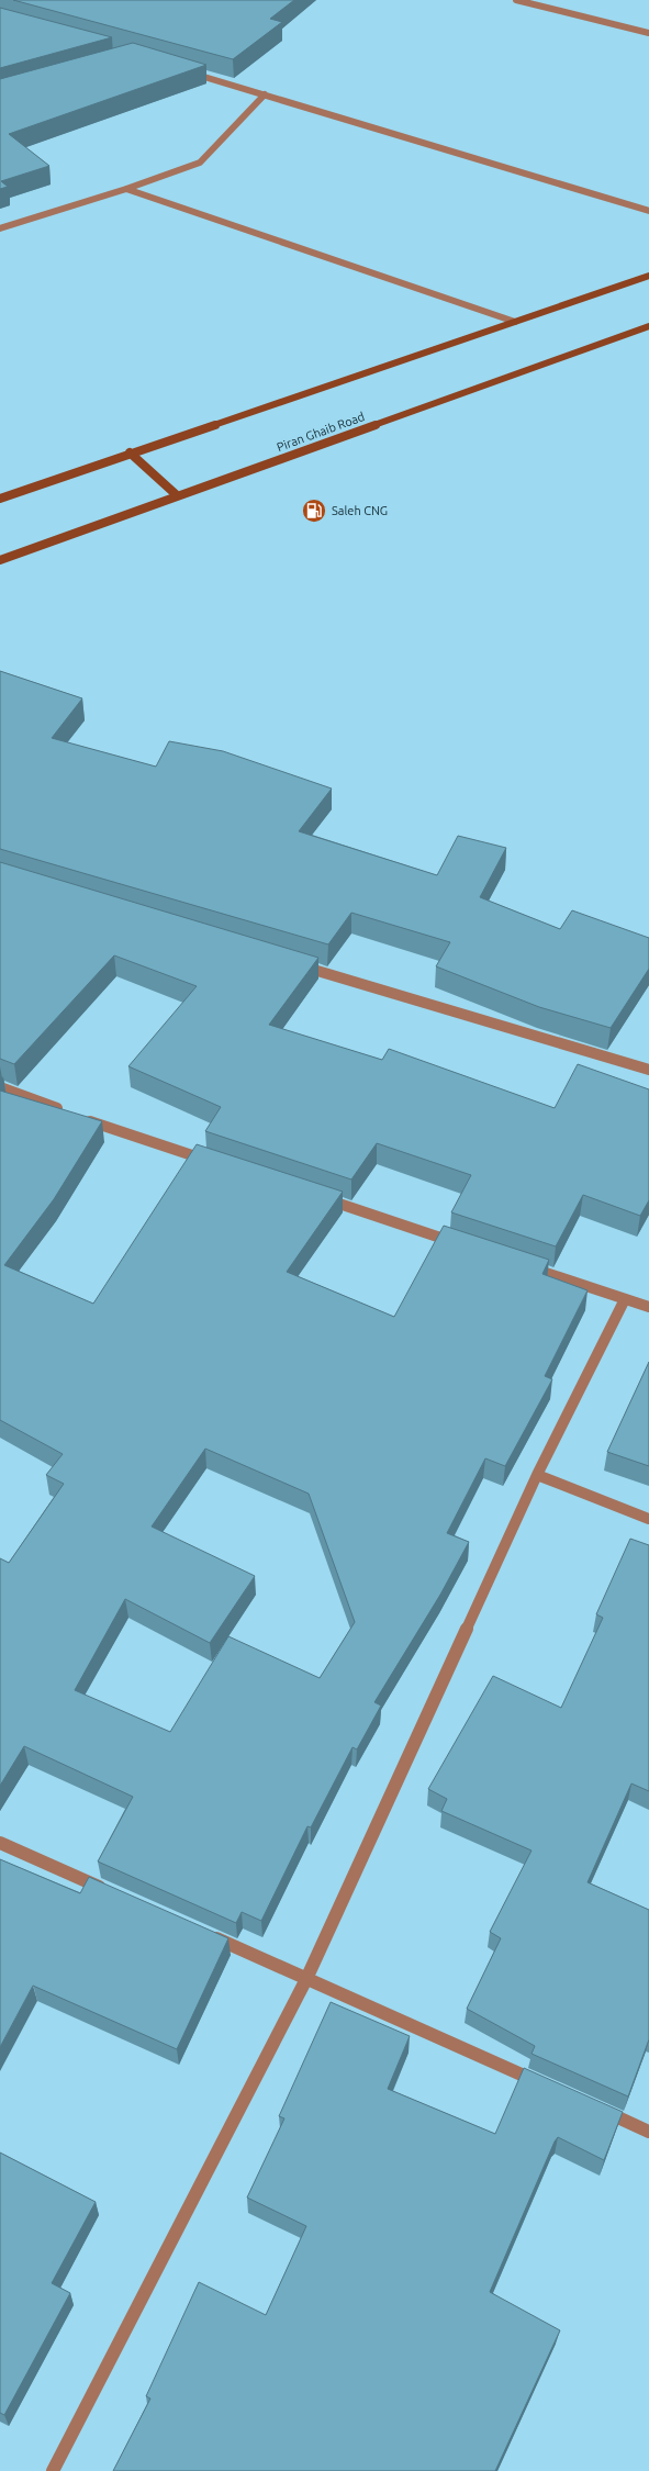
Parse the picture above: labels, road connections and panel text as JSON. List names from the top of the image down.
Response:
{
  "streets": {
    "main road": ["Piran Ghaib Road"]
  },
  "places": {
    "fuel station": ["Saleh CNG"]
  }
}
